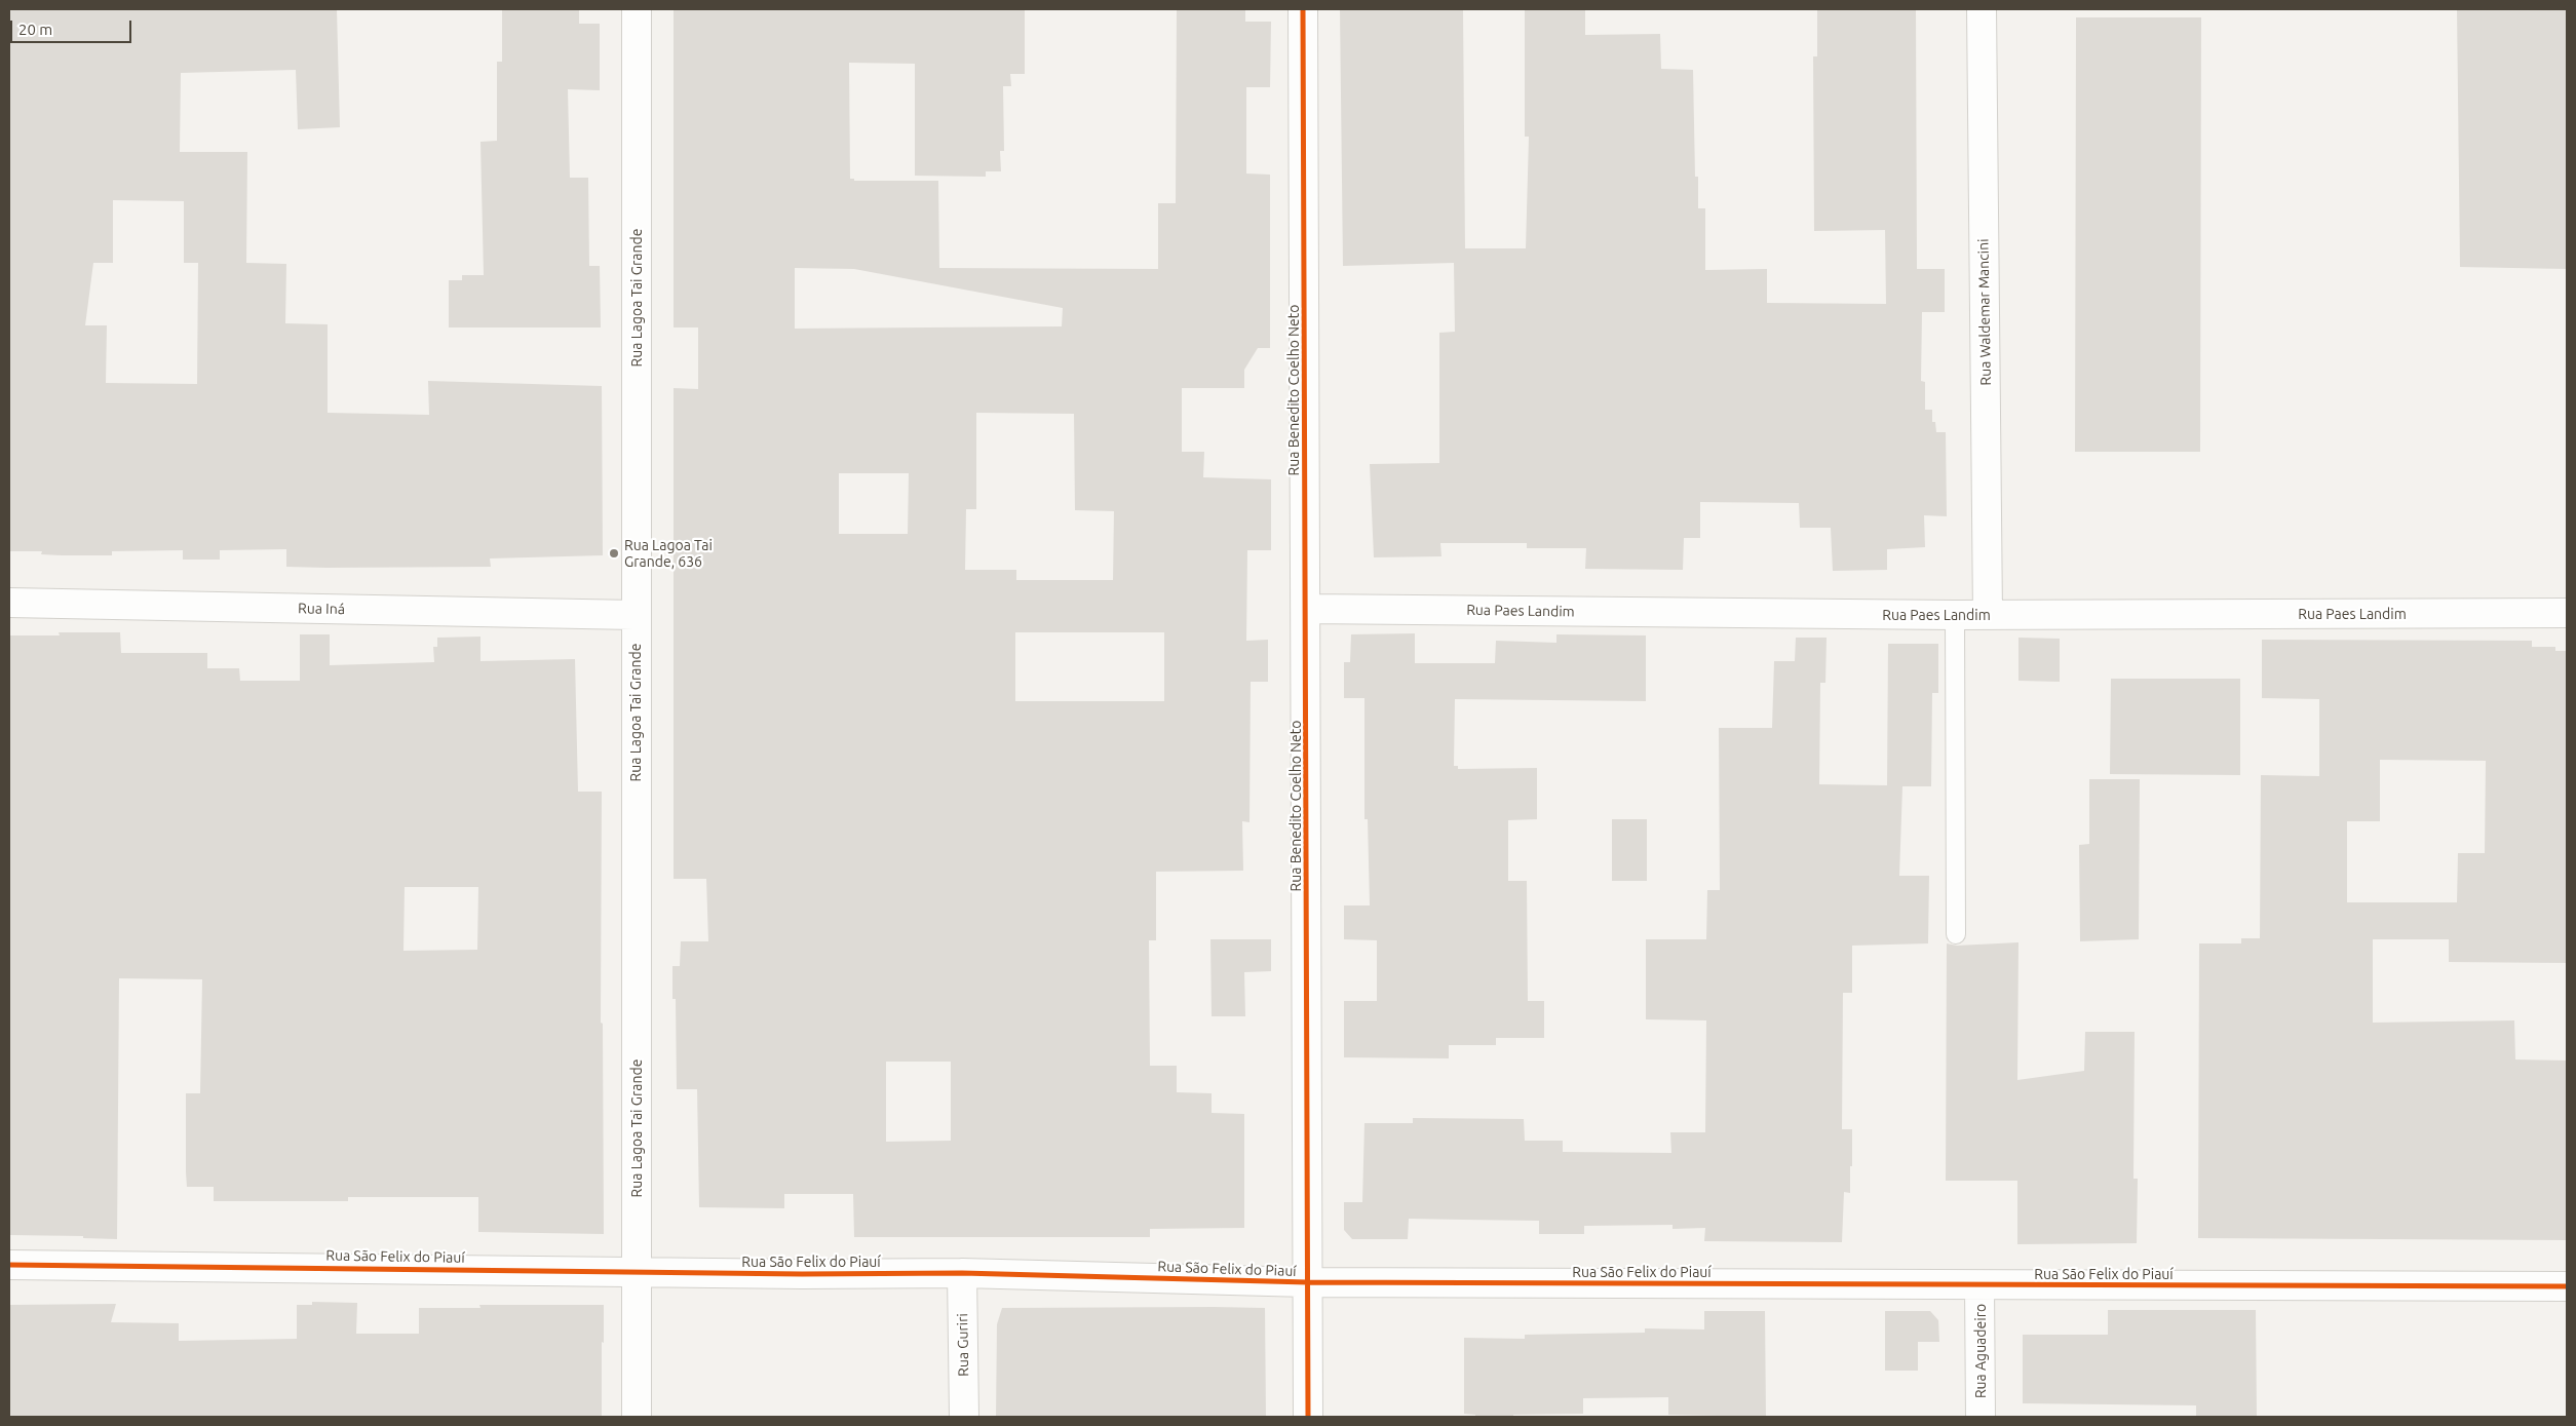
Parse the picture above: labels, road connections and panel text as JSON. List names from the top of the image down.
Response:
{
  "streets": {
    "street": [
      "Rua Lagoa Tai Grande",
      "Rua Waldemar Mancini",
      "Rua Benedito Coelho Neto",
      "Rua Iná",
      "Rua Paes Landim",
      "Rua São Felix do Piauí",
      "Rua Guriri",
      "Rua Aguadeiro"
    ]
  },
  "crossings": [
    ["Rua Lagoa Tai Grande", "Rua Iná"],
    ["Rua Lagoa Tai Grande", "Rua São Felix do Piauí"],
    ["Rua Waldemar Mancini", "Rua Paes Landim"],
    ["Rua Benedito Coelho Neto", "Rua Paes Landim"],
    ["Rua Benedito Coelho Neto", "Rua São Felix do Piauí"],
    ["Rua São Felix do Piauí", "Rua Guriri"],
    ["Rua São Felix do Piauí", "Rua Aguadeiro"]
  ],
  "places": ["Rua Lagoa Tai Grande, 636"],
  "scale_bar": "20 m"
}
